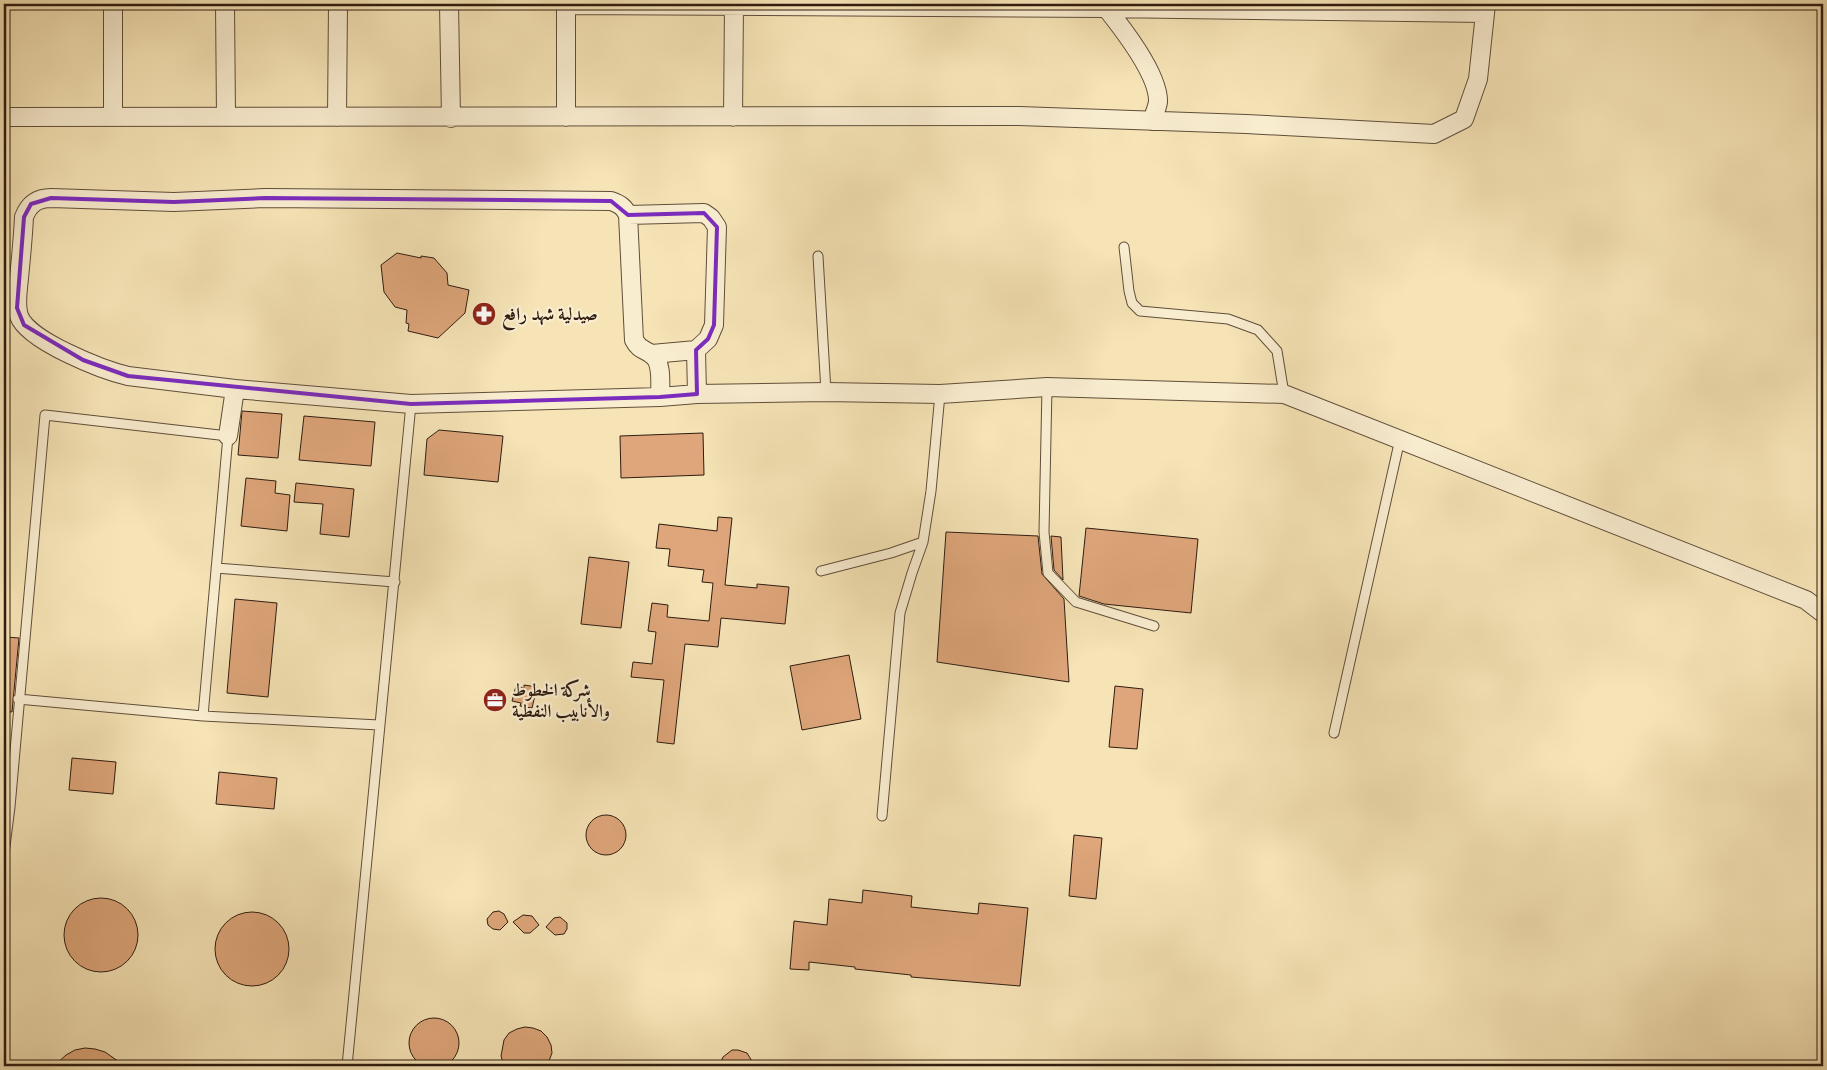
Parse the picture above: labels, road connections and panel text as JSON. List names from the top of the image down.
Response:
{
  "places": {
    "pharmacy": ["صيدلية شهد رافع"],
    "office": ["شركة الخطوط والأنابيب النفطية"]
  }
}
